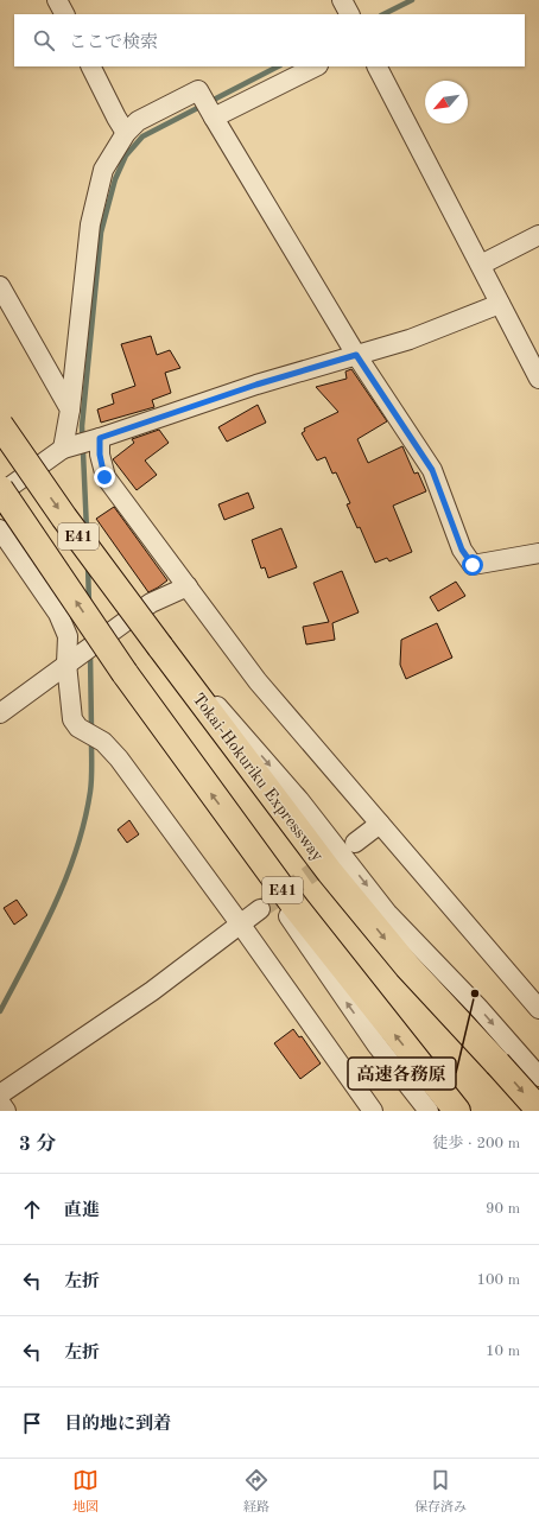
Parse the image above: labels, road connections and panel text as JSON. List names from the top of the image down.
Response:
{
  "streets": {
    "highway": ["E41", "Tokai-Hokuriku Expressway"]
  },
  "places": ["高速各務原"],
  "north": "bottom left",
  "page": {
    "search": "ここで検索",
    "heading": ["3 分", "徒歩 · 200 m"],
    "list": [
      ["直進", "90 m"],
      ["左折", "100 m"],
      ["左折", "10 m"],
      "目的地に到着"
    ],
    "nav": ["地図", "経路", "保存済み"]
  }
}
